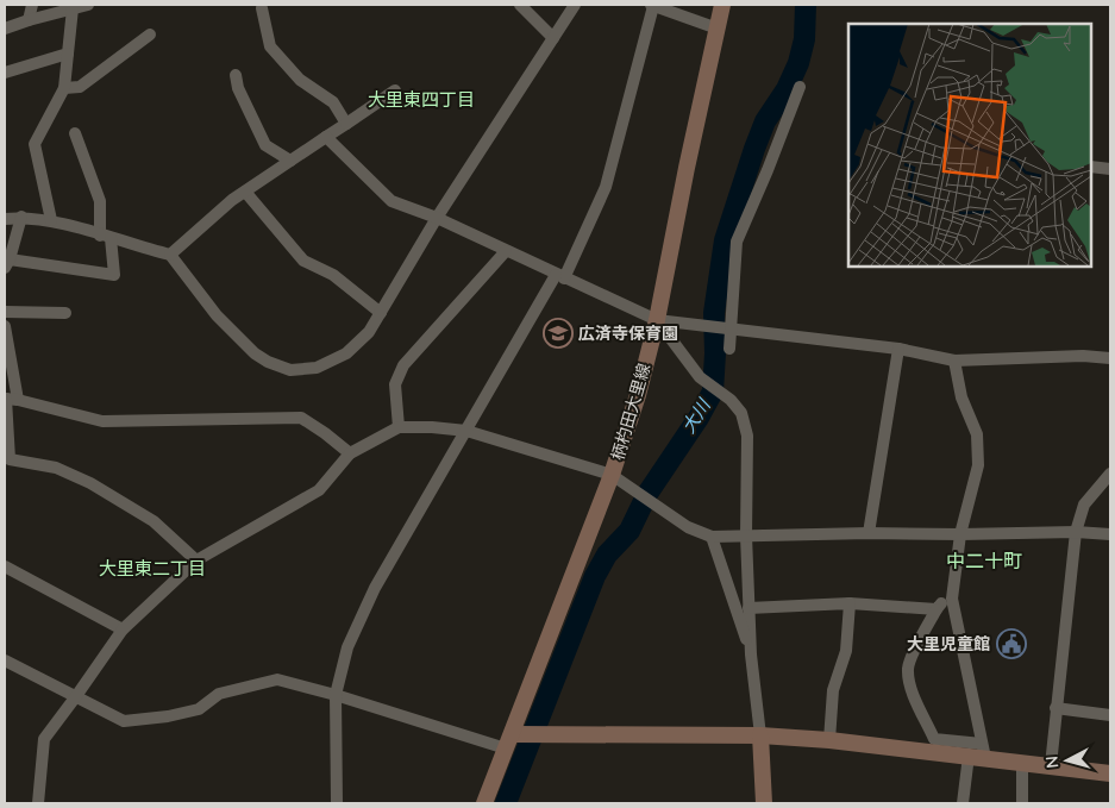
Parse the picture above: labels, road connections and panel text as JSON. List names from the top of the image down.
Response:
{
  "streets": {
    "main road": ["柄杓田大里線"]
  },
  "districts": ["大里東四丁目", "中二十町", "大里東二丁目"],
  "water": ["大川"],
  "places": {
    "school or university": ["広済寺保育園"],
    "public building": ["大里児童館"]
  },
  "north": "left"
}
